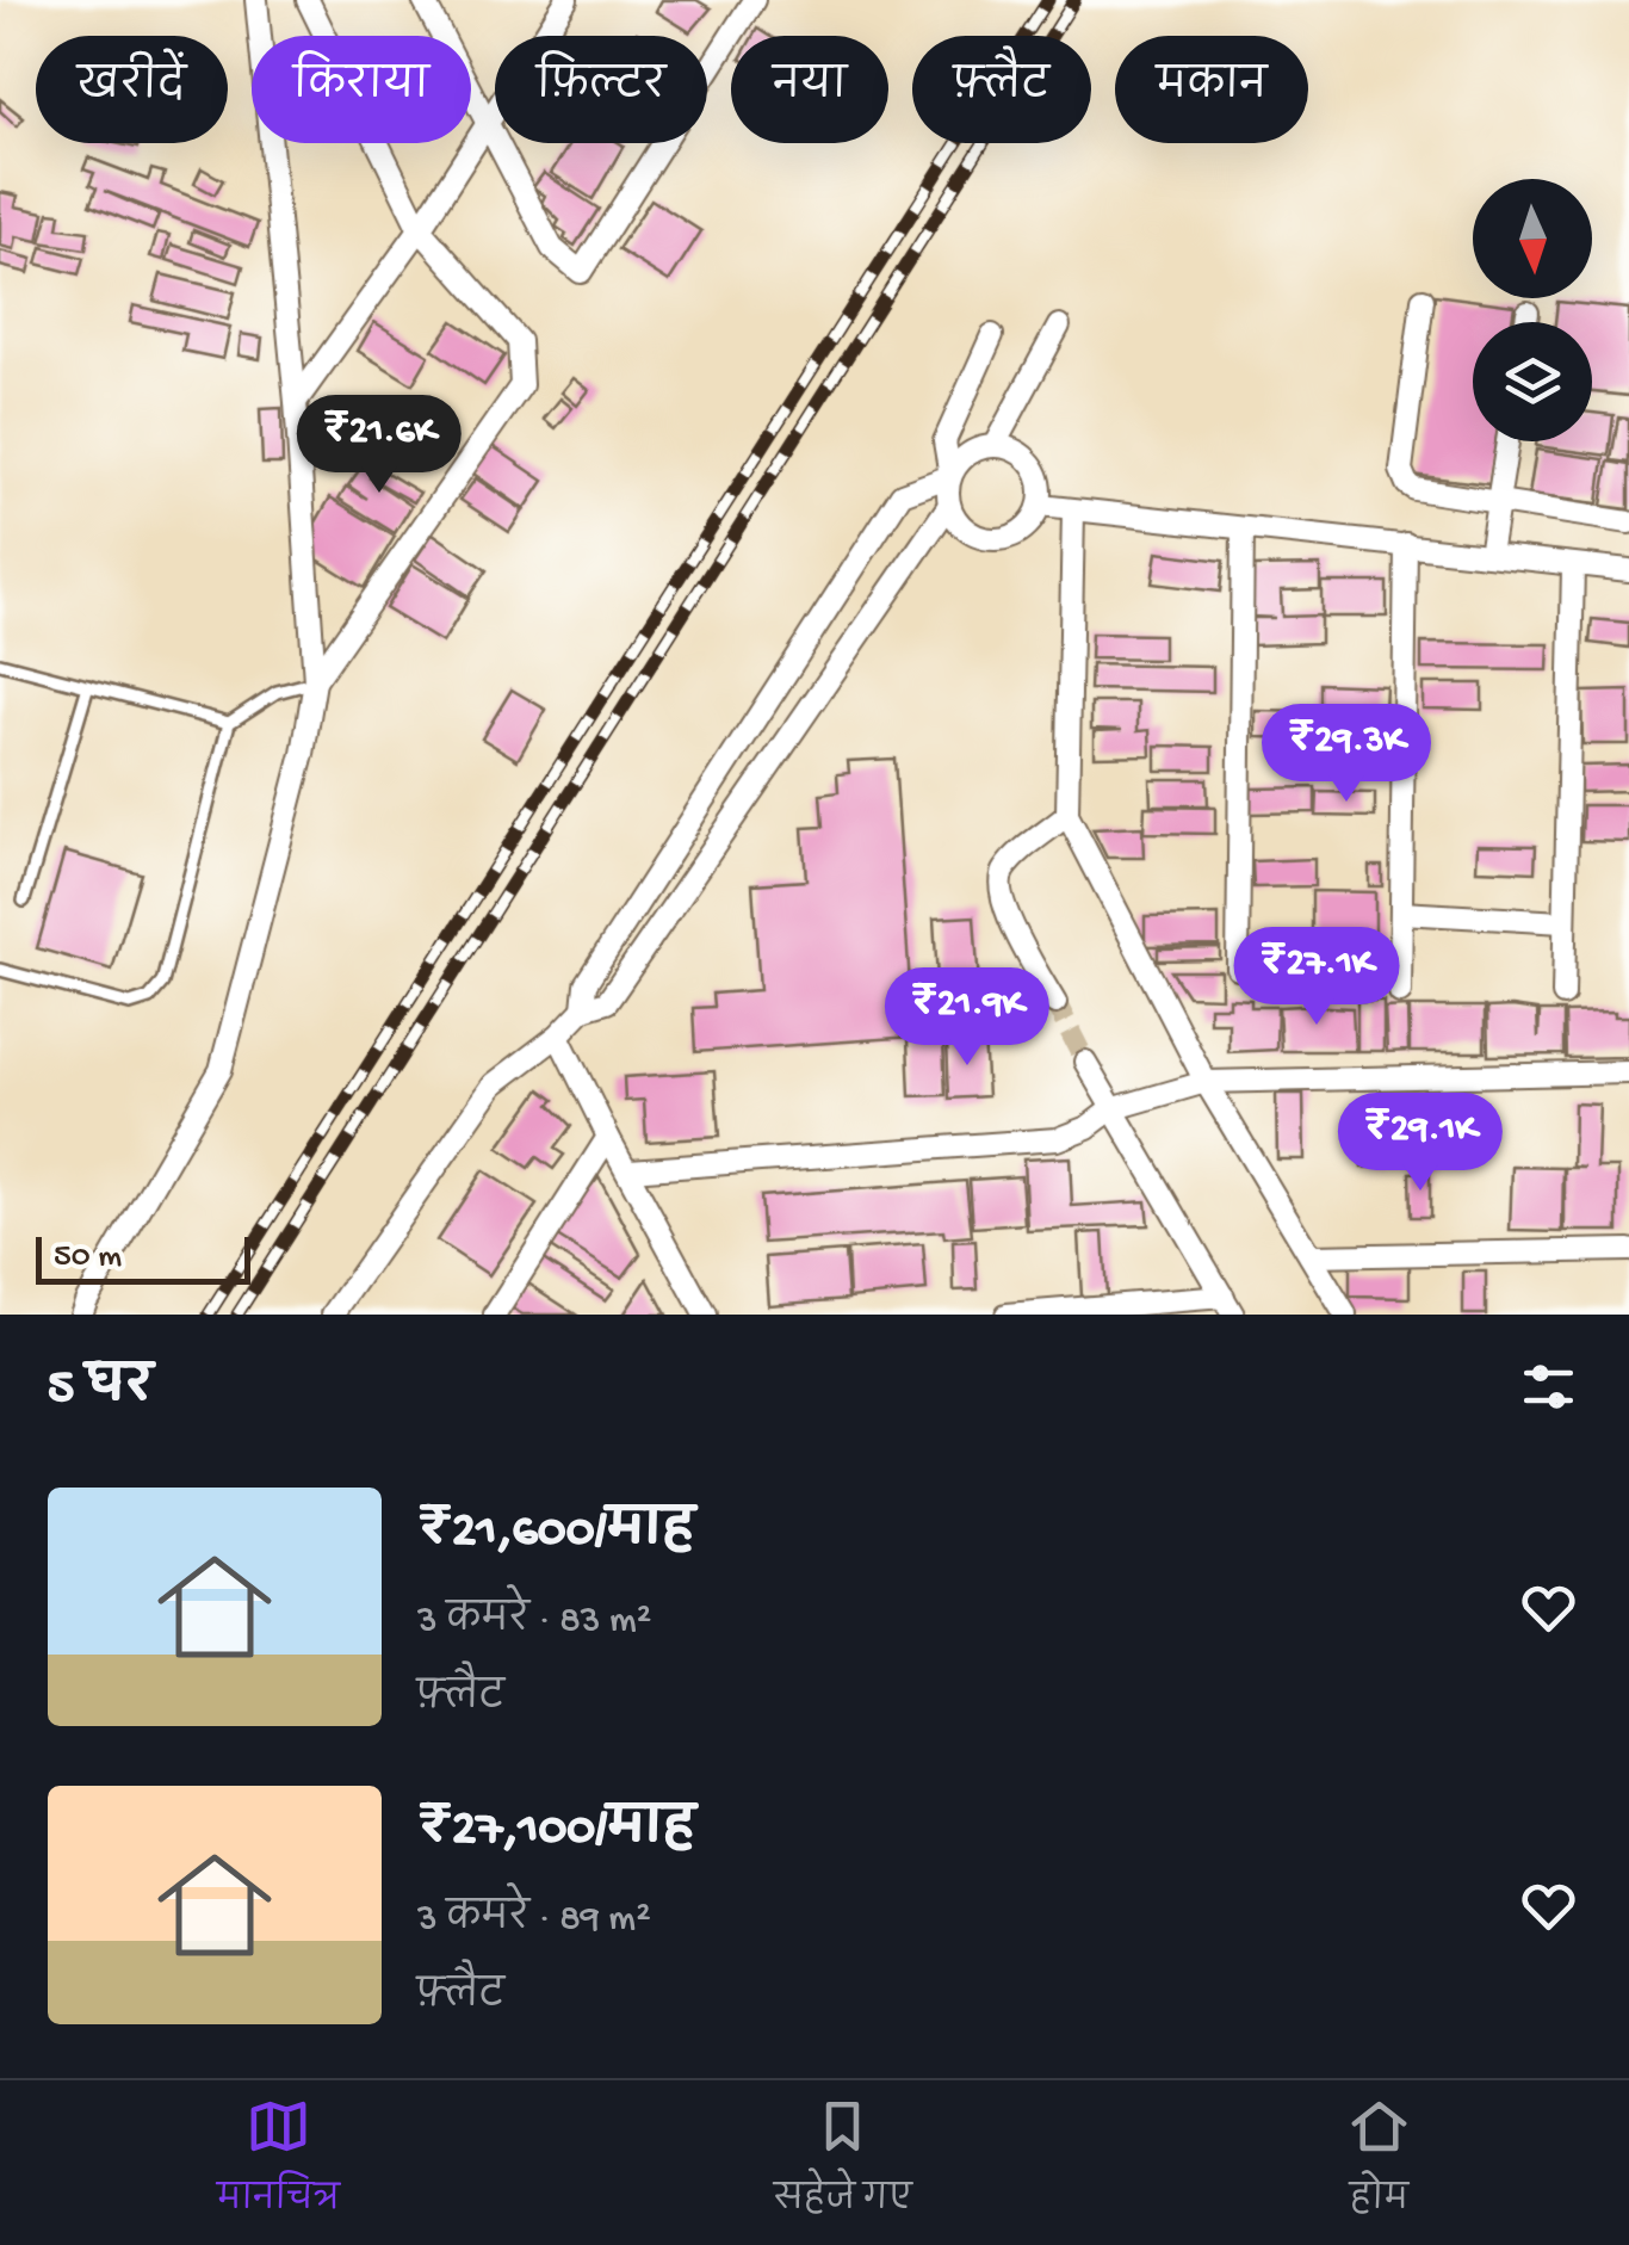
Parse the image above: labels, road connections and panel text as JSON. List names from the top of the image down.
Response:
{
  "scale_bar": "50 m",
  "north": "bottom",
  "page": {
    "chip": [
      "खरीदें",
      "किराया",
      "फ़िल्टर",
      "नया",
      "फ़्लैट",
      "मकान"
    ],
    "price": [
      "₹21.6K",
      "₹29.3K",
      "₹27.1K",
      "₹21.9K",
      "₹29.1K"
    ],
    "scale": "50 m",
    "heading": "5 घर",
    "list": [
      {
        "name": "₹21,600/माह",
        "note": "3 कमरे · 83 m² · फ़्लैट"
      },
      {
        "name": "₹27,100/माह",
        "note": "3 कमरे · 89 m² · फ़्लैट"
      }
    ],
    "tabs": ["मानचित्र", "सहेजे गए", "होम"]
  }
}
